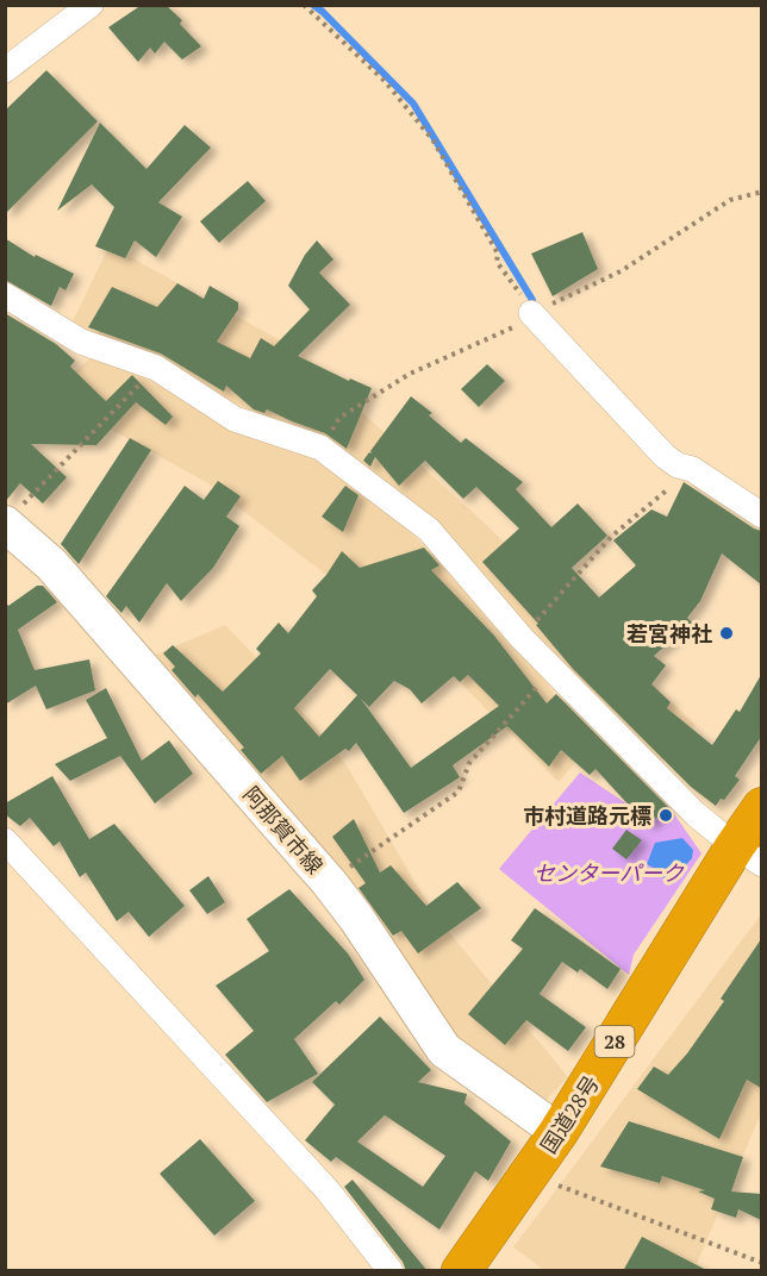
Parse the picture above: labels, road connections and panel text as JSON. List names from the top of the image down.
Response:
{
  "streets": {
    "highway": ["28", "国道28号"],
    "main road": ["阿那賀市線"]
  },
  "crossings": [
    ["阿那賀市線", "国道28号"]
  ],
  "parks": ["センターパーク"],
  "places": ["若宮神社", "市村道路元標"]
}
